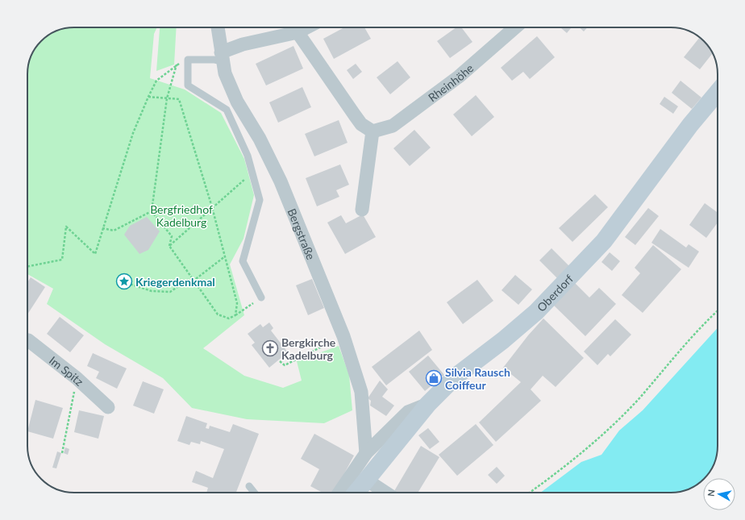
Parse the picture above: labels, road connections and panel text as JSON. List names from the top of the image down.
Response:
{
  "streets": {
    "main road": ["Oberdorf"],
    "street": ["Rheinhöhe", "Bergstraße", "Im Spitz"]
  },
  "parks": ["Bergfriedhof Kadelburg"],
  "places": {
    "place": ["Kriegerdenkmal"],
    "church": ["Bergkirche Kadelburg"],
    "shop": ["Silvia Rausch Coiffeur"]
  },
  "north": "left"
}
